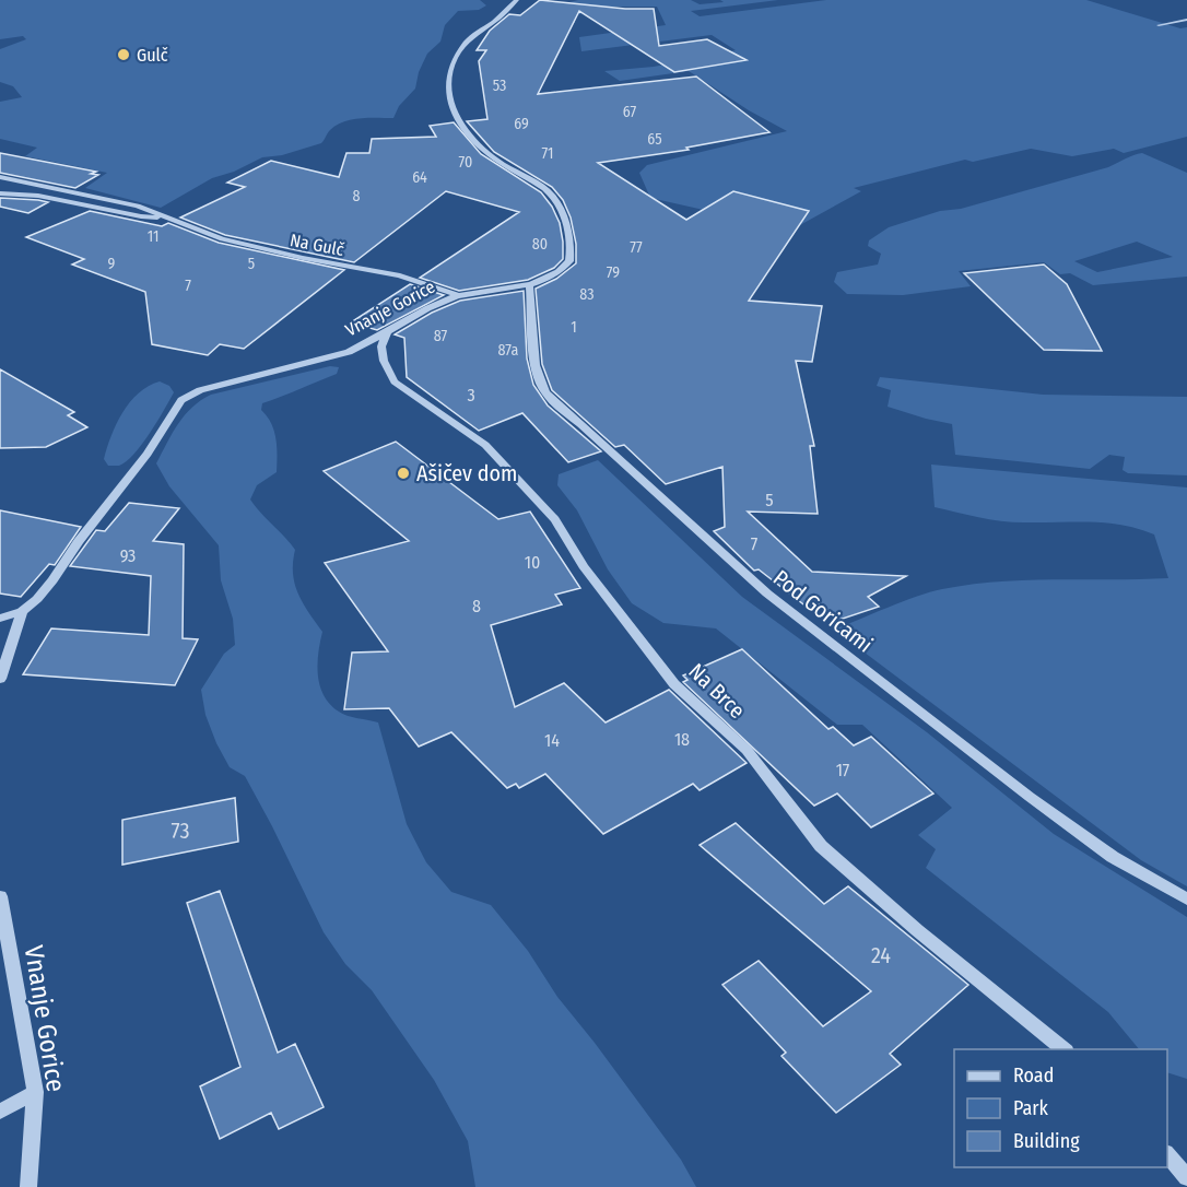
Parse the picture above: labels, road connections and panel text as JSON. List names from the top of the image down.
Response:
{
  "streets": {
    "street": [
      "Na Gulč",
      "Vnanje Gorice",
      "Pod Goricami",
      "Na Brce"
    ]
  },
  "crossings": [
    ["Na Gulč", "Vnanje Gorice"],
    ["Vnanje Gorice", "Pod Goricami"],
    ["Vnanje Gorice", "Na Brce"]
  ],
  "places": ["Gulč", "Ašičev dom"],
  "house_numbers": [
    "53",
    "67",
    "69",
    "65",
    "71",
    "70",
    "64",
    "8",
    "11",
    "80",
    "77",
    "9",
    "5",
    "79",
    "7",
    "83",
    "1",
    "87",
    "87a",
    "3",
    "5",
    "7",
    "93",
    "10",
    "8",
    "18",
    "14",
    "17",
    "73",
    "24"
  ],
  "legend": ["Road", "Park", "Building"]
}
